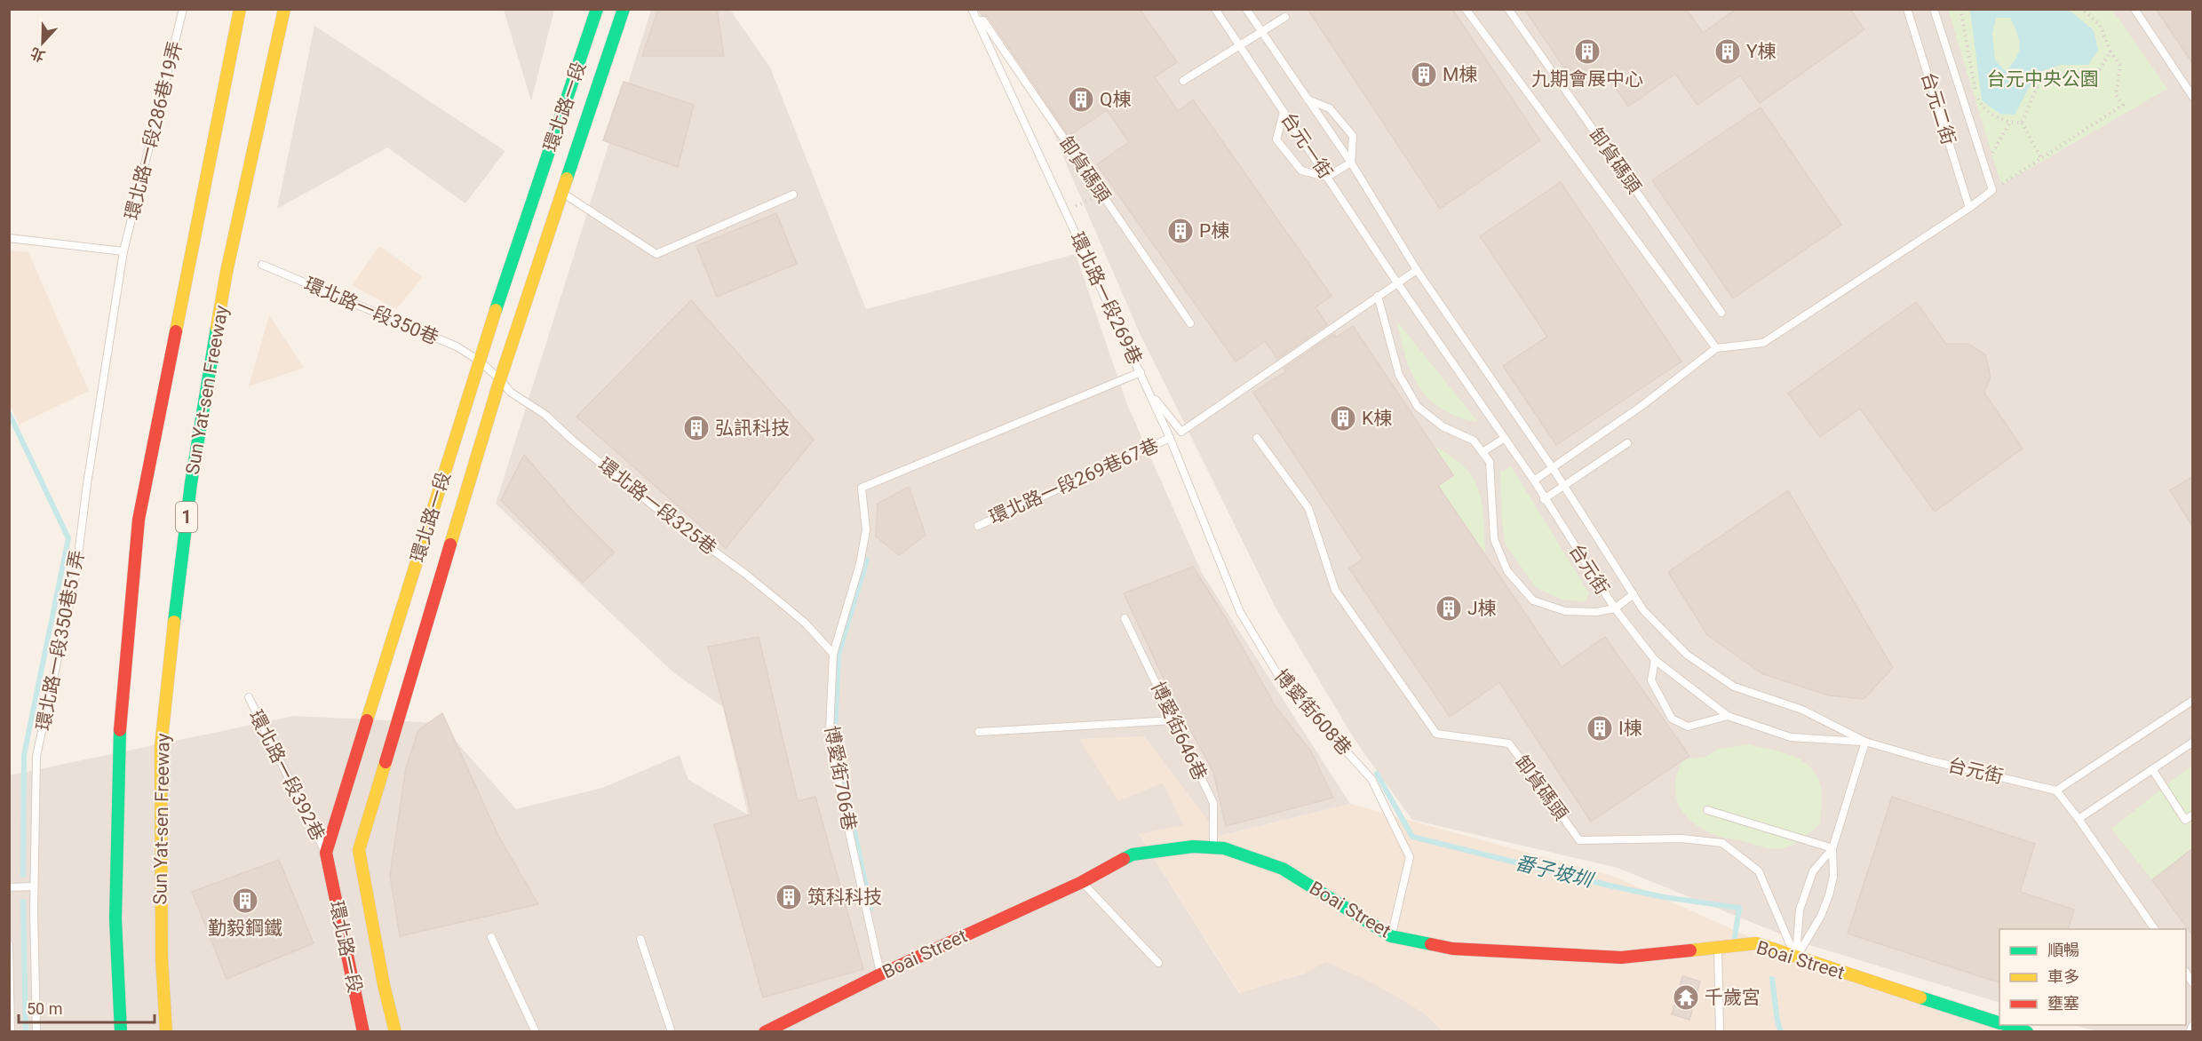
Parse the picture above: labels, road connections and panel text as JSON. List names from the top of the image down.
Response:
{
  "streets": {
    "main road": [
      "環北路一段",
      "Sun Yat-sen Freeway",
      "1",
      "Boai Street"
    ],
    "lane": [
      "台元二街",
      "環北路一段286巷19弄",
      "台元一街",
      "卸貨碼頭",
      "環北路一段269巷",
      "環北路一段350巷",
      "環北路一段269巷67巷",
      "環北路一段325巷",
      "台元街",
      "環北路一段350巷51弄",
      "博愛街608巷",
      "博愛街646巷",
      "環北路一段392巷",
      "博愛街706巷"
    ]
  },
  "crossings": [
    ["環北路一段", "環北路一段350巷"],
    ["環北路一段", "環北路一段325巷"],
    ["環北路一段", "環北路一段392巷"],
    ["環北路一段286巷19弄", "環北路一段350巷51弄"],
    ["台元一街", "台元街"],
    ["卸貨碼頭", "環北路一段269巷"],
    ["卸貨碼頭", "Boai Street"],
    ["環北路一段269巷", "博愛街608巷"],
    ["環北路一段269巷", "博愛街706巷"],
    ["環北路一段350巷", "環北路一段325巷"],
    ["環北路一段269巷67巷", "博愛街608巷"],
    ["環北路一段325巷", "博愛街706巷"],
    ["博愛街608巷", "Boai Street"],
    ["博愛街646巷", "Boai Street"],
    ["博愛街706巷", "Boai Street"]
  ],
  "water": ["番子坡圳"],
  "parks": ["台元中央公園"],
  "places": {
    "building": [
      "九期會展中心",
      "Y棟",
      "M棟",
      "Q棟",
      "P棟",
      "K棟",
      "弘訊科技",
      "J棟",
      "I棟",
      "筑科科技",
      "勤毅鋼鐵"
    ],
    "temple": ["千歲宮"]
  },
  "legend": ["順暢", "車多", "壅塞"],
  "scale_bar": "50 m",
  "north": "bottom"
}
